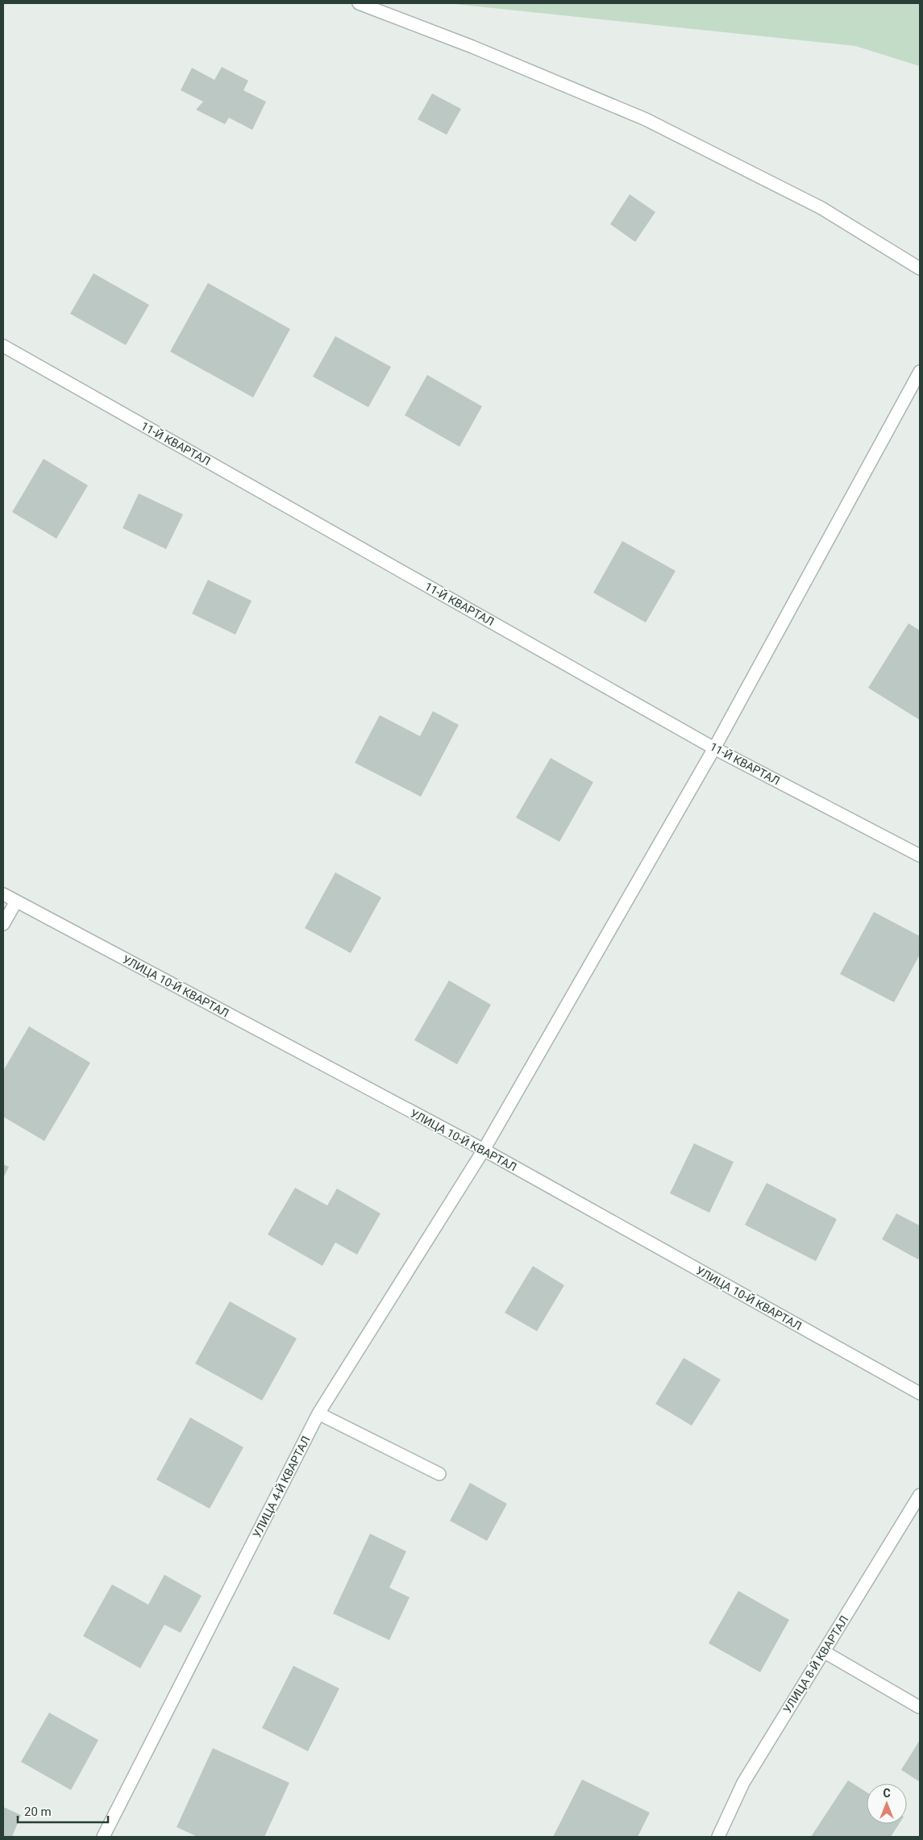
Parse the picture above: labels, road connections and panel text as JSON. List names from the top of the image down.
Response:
{
  "streets": {
    "street": [
      "11-Й КВАРТАЛ",
      "УЛИЦА 10-Й КВАРТАЛ",
      "УЛИЦА 4-Й КВАРТАЛ",
      "УЛИЦА 8-Й КВАРТАЛ"
    ]
  },
  "crossings": [
    ["11-Й КВАРТАЛ", "УЛИЦА 4-Й КВАРТАЛ"],
    ["УЛИЦА 10-Й КВАРТАЛ", "УЛИЦА 4-Й КВАРТАЛ"]
  ],
  "scale_bar": "20 m",
  "north": "top"
}
